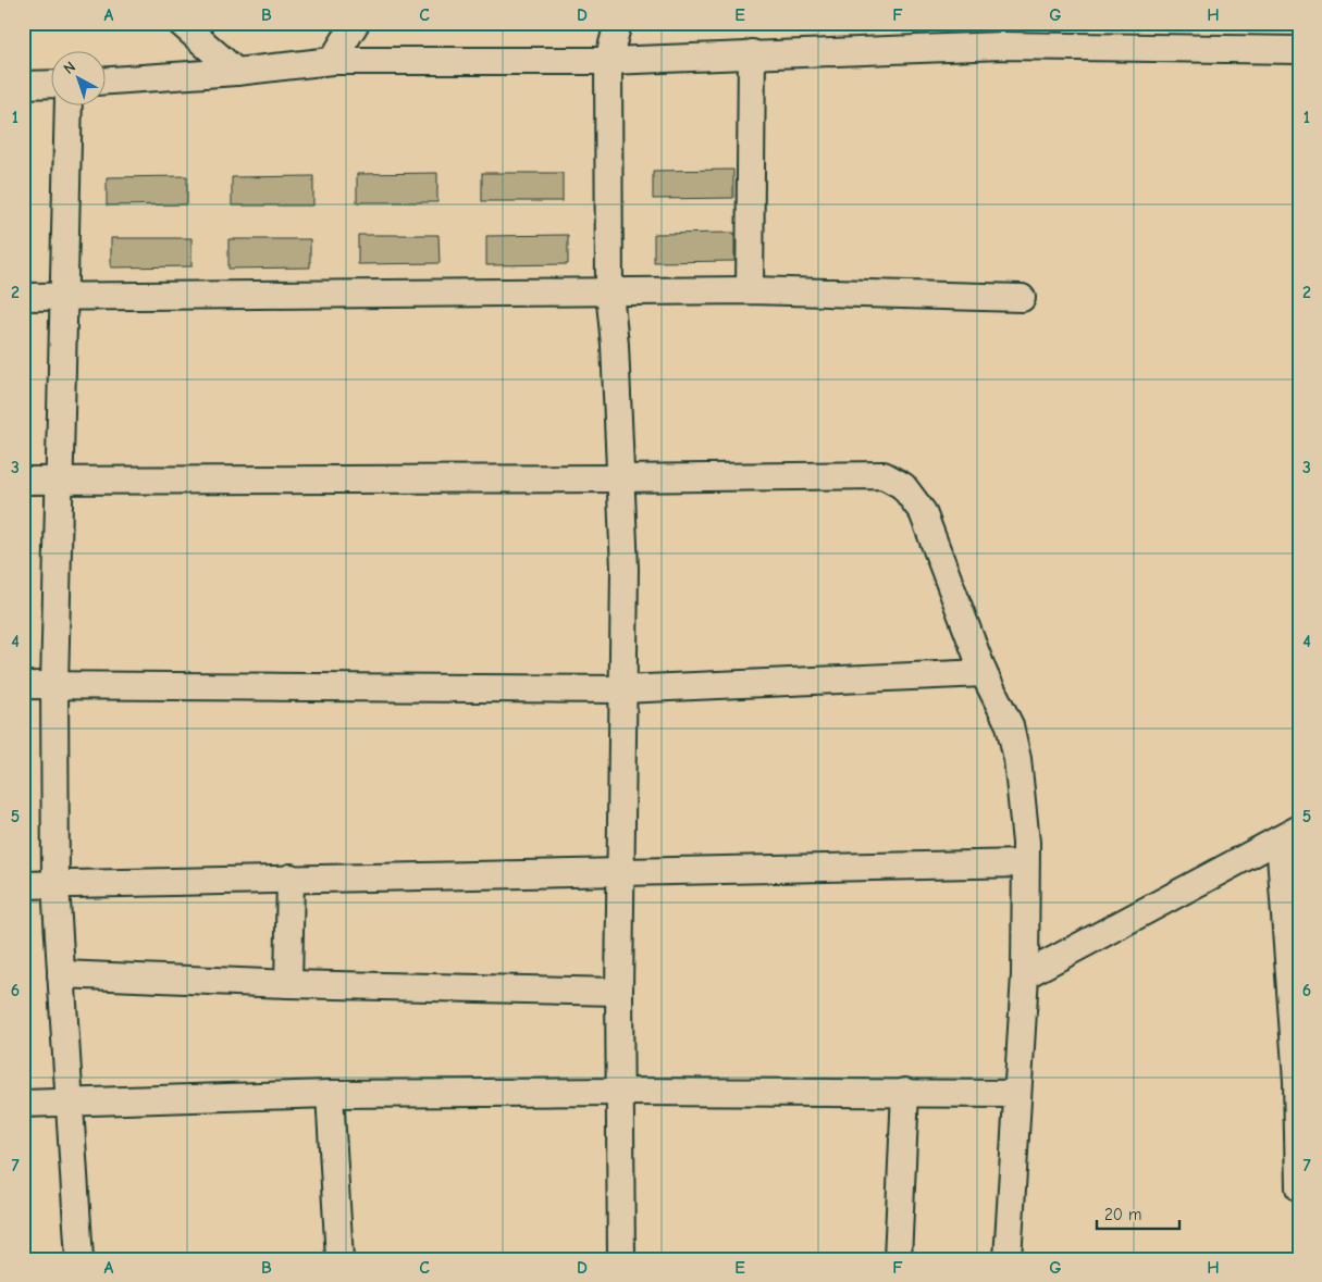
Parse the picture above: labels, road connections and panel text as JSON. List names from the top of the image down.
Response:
{
  "scale_bar": "20 m",
  "north": "top left",
  "grid": {
    "columns": [
      "A",
      "B",
      "C",
      "D",
      "E",
      "F",
      "G",
      "H"
    ],
    "rows": [
      "1",
      "2",
      "3",
      "4",
      "5",
      "6",
      "7"
    ]
  }
}
